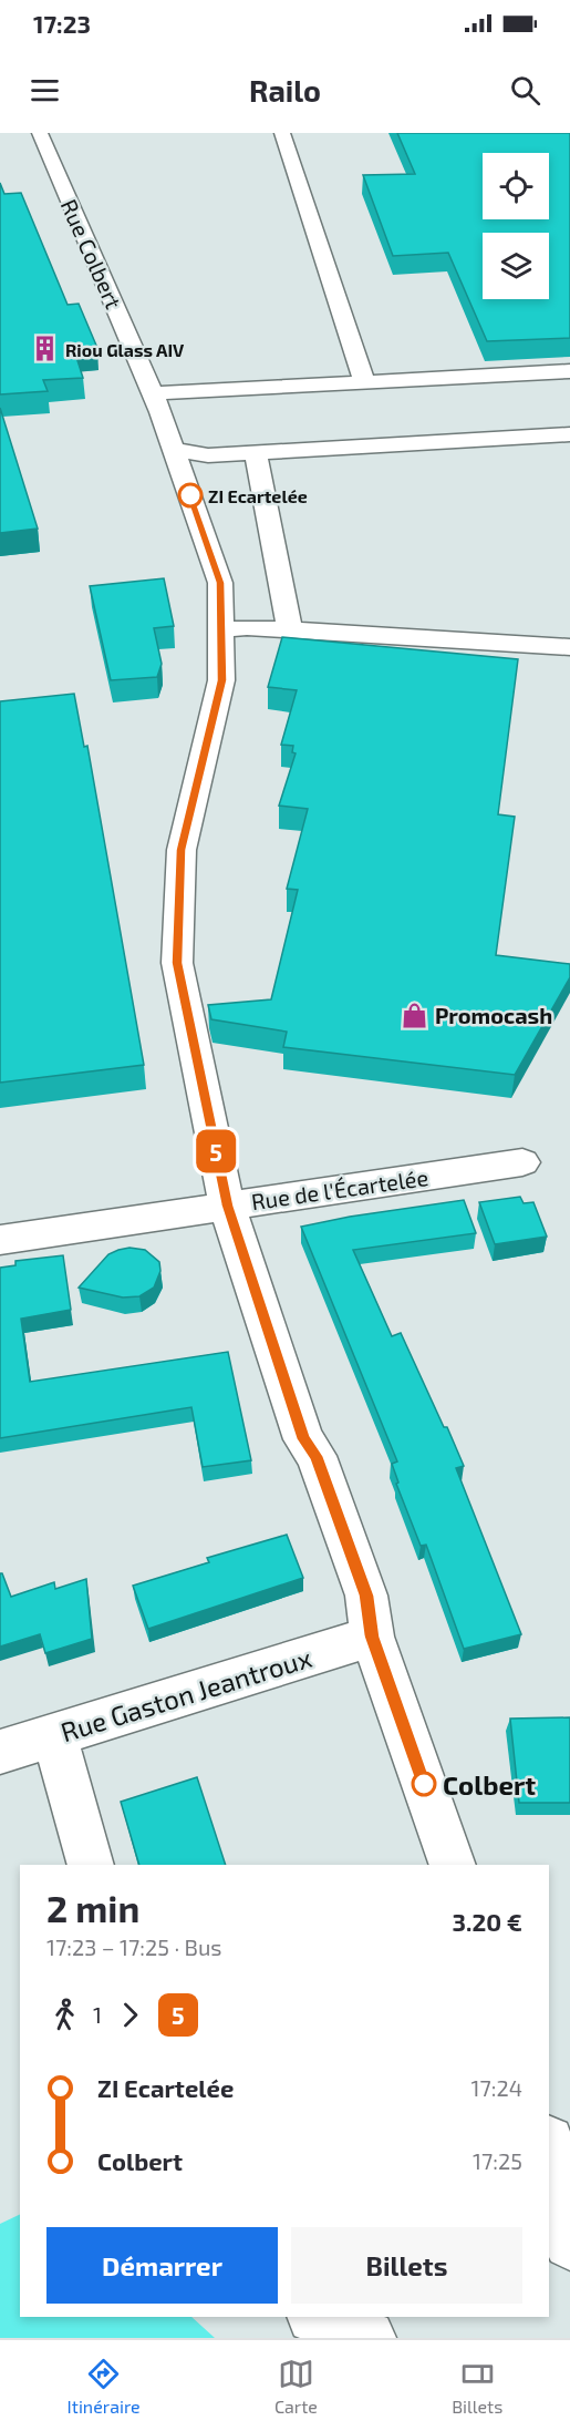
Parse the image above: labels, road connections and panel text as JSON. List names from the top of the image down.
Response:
{
  "streets": {
    "street": ["Rue Colbert", "Rue de l'Écartelée", "Rue Gaston Jeantroux"]
  },
  "crossings": [
    ["Rue Colbert", "Rue de l'Écartelée"],
    ["Rue Colbert", "Rue Gaston Jeantroux"]
  ],
  "places": {
    "building": ["Riou Glass AIV"],
    "other": ["ZI Ecartelée", "Colbert"],
    "shop": ["Promocash"]
  },
  "lines": ["bus line 5"],
  "page": {
    "status": "17:23",
    "header": "Railo",
    "on_map": "5",
    "heading": ["2 min", "17:23 – 17:25 · Bus", "3.20 €"],
    "legs": ["1", "5"],
    "list": [
      {
        "name": "ZI Ecartelée",
        "value": "17:24"
      },
      {
        "name": "Colbert",
        "value": "17:25"
      }
    ],
    "buttons": ["Démarrer", "Billets"],
    "tabs": ["Itinéraire", "Carte", "Billets"]
  }
}
